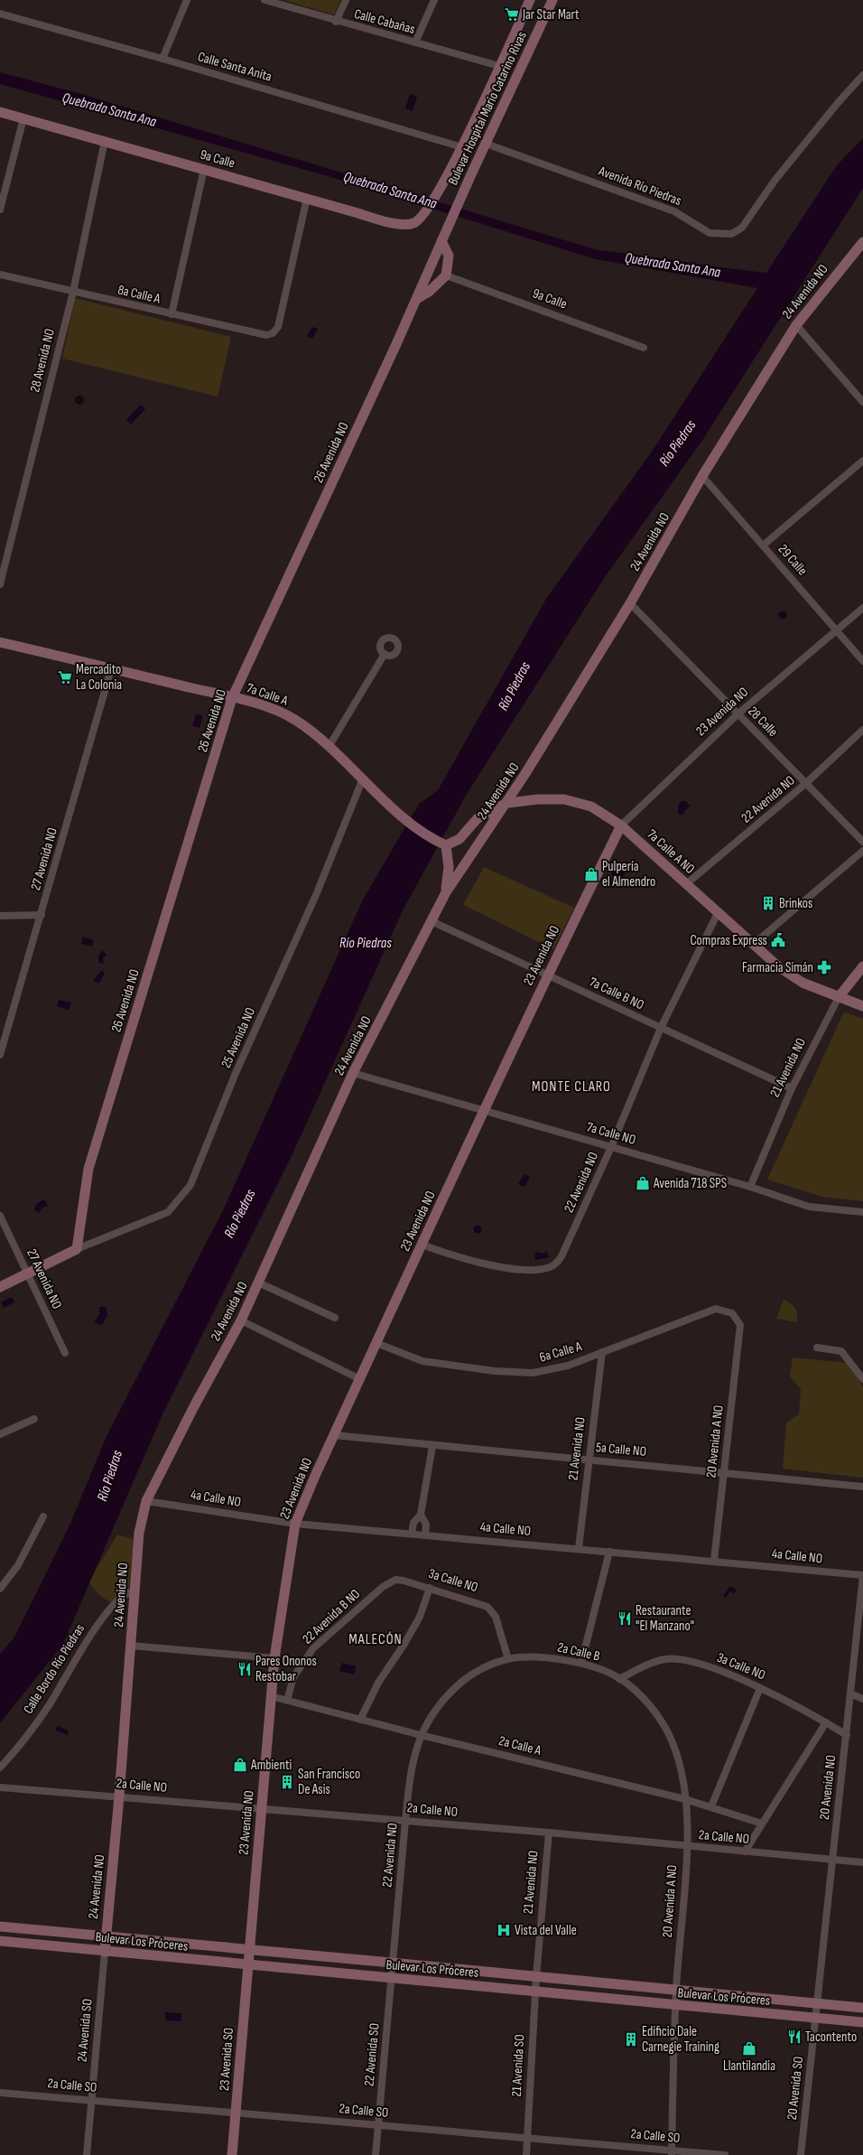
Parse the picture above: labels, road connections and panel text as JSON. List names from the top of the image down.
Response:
{
  "streets": {
    "street": [
      "Calle Cabañas",
      "Calle Santa Anita",
      "Bulevar Hospital Mario Catarino Rivas",
      "9a Calle",
      "Avenida Río Piedras",
      "24 Avenida NO",
      "8a Calle A",
      "28 Avenida NO",
      "26 Avenida NO",
      "29 Calle",
      "7a Calle A",
      "23 Avenida NO",
      "28 Calle",
      "22 Avenida NO",
      "7a Calle A NO",
      "27 Avenida NO",
      "7a Calle B NO",
      "25 Avenida NO",
      "21 Avenida NO",
      "7a Calle NO",
      "6a Calle A",
      "20 Avenida A NO",
      "5a Calle NO",
      "4a Calle NO",
      "3a Calle NO",
      "22 Avenida B NO",
      "2a Calle B",
      "Calle Bordo Río Piedras",
      "2a Calle A",
      "2a Calle NO",
      "20 Avenida NO",
      "Bulevar Los Próceres",
      "24 Avenida SO",
      "22 Avenida SO",
      "23 Avenida SO",
      "21 Avenida SO",
      "2a Calle SO",
      "20 Avenida SO"
    ]
  },
  "crossings": [
    ["Calle Cabañas", "Bulevar Hospital Mario Catarino Rivas"],
    ["Calle Santa Anita", "Bulevar Hospital Mario Catarino Rivas"],
    ["Bulevar Hospital Mario Catarino Rivas", "9a Calle"],
    ["Bulevar Hospital Mario Catarino Rivas", "Avenida Río Piedras"],
    ["Bulevar Hospital Mario Catarino Rivas", "26 Avenida NO"],
    ["9a Calle", "8a Calle A"],
    ["9a Calle", "28 Avenida NO"],
    ["24 Avenida NO", "29 Calle"],
    ["24 Avenida NO", "28 Calle"],
    ["24 Avenida NO", "7a Calle A NO"],
    ["24 Avenida NO", "7a Calle B NO"],
    ["24 Avenida NO", "7a Calle NO"],
    ["24 Avenida NO", "4a Calle NO"],
    ["24 Avenida NO", "Calle Bordo Río Piedras"],
    ["24 Avenida NO", "2a Calle NO"],
    ["24 Avenida NO", "Bulevar Los Próceres"],
    ["24 Avenida NO", "24 Avenida SO"],
    ["8a Calle A", "28 Avenida NO"],
    ["26 Avenida NO", "7a Calle A"],
    ["26 Avenida NO", "25 Avenida NO"],
    ["29 Calle", "23 Avenida NO"],
    ["7a Calle A", "7a Calle A NO"],
    ["7a Calle A", "27 Avenida NO"],
    ["7a Calle A", "25 Avenida NO"],
    ["23 Avenida NO", "28 Calle"],
    ["23 Avenida NO", "22 Avenida NO"],
    ["23 Avenida NO", "7a Calle A NO"],
    ["23 Avenida NO", "7a Calle B NO"],
    ["23 Avenida NO", "7a Calle NO"],
    ["23 Avenida NO", "6a Calle A"],
    ["23 Avenida NO", "5a Calle NO"],
    ["23 Avenida NO", "4a Calle NO"],
    ["23 Avenida NO", "2a Calle A"],
    ["23 Avenida NO", "2a Calle NO"],
    ["23 Avenida NO", "Bulevar Los Próceres"],
    ["23 Avenida NO", "23 Avenida SO"],
    ["28 Calle", "22 Avenida NO"],
    ["22 Avenida NO", "7a Calle A NO"],
    ["22 Avenida NO", "7a Calle B NO"],
    ["22 Avenida NO", "7a Calle NO"],
    ["22 Avenida NO", "2a Calle B"],
    ["22 Avenida NO", "2a Calle A"],
    ["22 Avenida NO", "2a Calle NO"],
    ["22 Avenida NO", "Bulevar Los Próceres"],
    ["22 Avenida NO", "22 Avenida SO"],
    ["7a Calle A NO", "21 Avenida NO"],
    ["7a Calle B NO", "21 Avenida NO"],
    ["21 Avenida NO", "7a Calle NO"],
    ["21 Avenida NO", "6a Calle A"],
    ["21 Avenida NO", "5a Calle NO"],
    ["21 Avenida NO", "4a Calle NO"],
    ["21 Avenida NO", "2a Calle NO"],
    ["21 Avenida NO", "Bulevar Los Próceres"],
    ["21 Avenida NO", "21 Avenida SO"],
    ["6a Calle A", "20 Avenida A NO"],
    ["20 Avenida A NO", "5a Calle NO"],
    ["20 Avenida A NO", "4a Calle NO"],
    ["20 Avenida A NO", "2a Calle B"],
    ["20 Avenida A NO", "2a Calle A"],
    ["20 Avenida A NO", "2a Calle NO"],
    ["20 Avenida A NO", "Bulevar Los Próceres"],
    ["20 Avenida A NO", "2a Calle SO"],
    ["4a Calle NO", "20 Avenida NO"],
    ["3a Calle NO", "22 Avenida B NO"],
    ["3a Calle NO", "2a Calle B"],
    ["3a Calle NO", "20 Avenida NO"],
    ["22 Avenida B NO", "2a Calle A"],
    ["2a Calle B", "2a Calle A"],
    ["2a Calle NO", "20 Avenida NO"],
    ["20 Avenida NO", "Bulevar Los Próceres"],
    ["20 Avenida NO", "20 Avenida SO"],
    ["Bulevar Los Próceres", "24 Avenida SO"],
    ["Bulevar Los Próceres", "22 Avenida SO"],
    ["Bulevar Los Próceres", "23 Avenida SO"],
    ["Bulevar Los Próceres", "21 Avenida SO"],
    ["Bulevar Los Próceres", "20 Avenida SO"],
    ["24 Avenida SO", "2a Calle SO"],
    ["22 Avenida SO", "2a Calle SO"],
    ["23 Avenida SO", "2a Calle SO"],
    ["21 Avenida SO", "2a Calle SO"]
  ],
  "districts": ["MONTE CLARO", "MALECÓN"],
  "water": ["Quebrada Santa Ana", "Río Piedras"],
  "places": {
    "supermarket": ["Jar Star Mart", "Mercadito La Colonia"],
    "shop": [
      "Pulpería el Almendro",
      "Avenida 718 SPS",
      "Ambienti",
      "Llantilandia"
    ],
    "building": ["Brinkos", "San Francisco De Asis", "Edificio Dale Carnegie Training"],
    "public building": ["Compras Express"],
    "pharmacy": ["Farmacia Simán"],
    "restaurant": ["Restaurante \"El Manzano\"", "Pares Ononos Restobar", "Tacontento"],
    "hospital": ["Vista del Valle"]
  }
}
